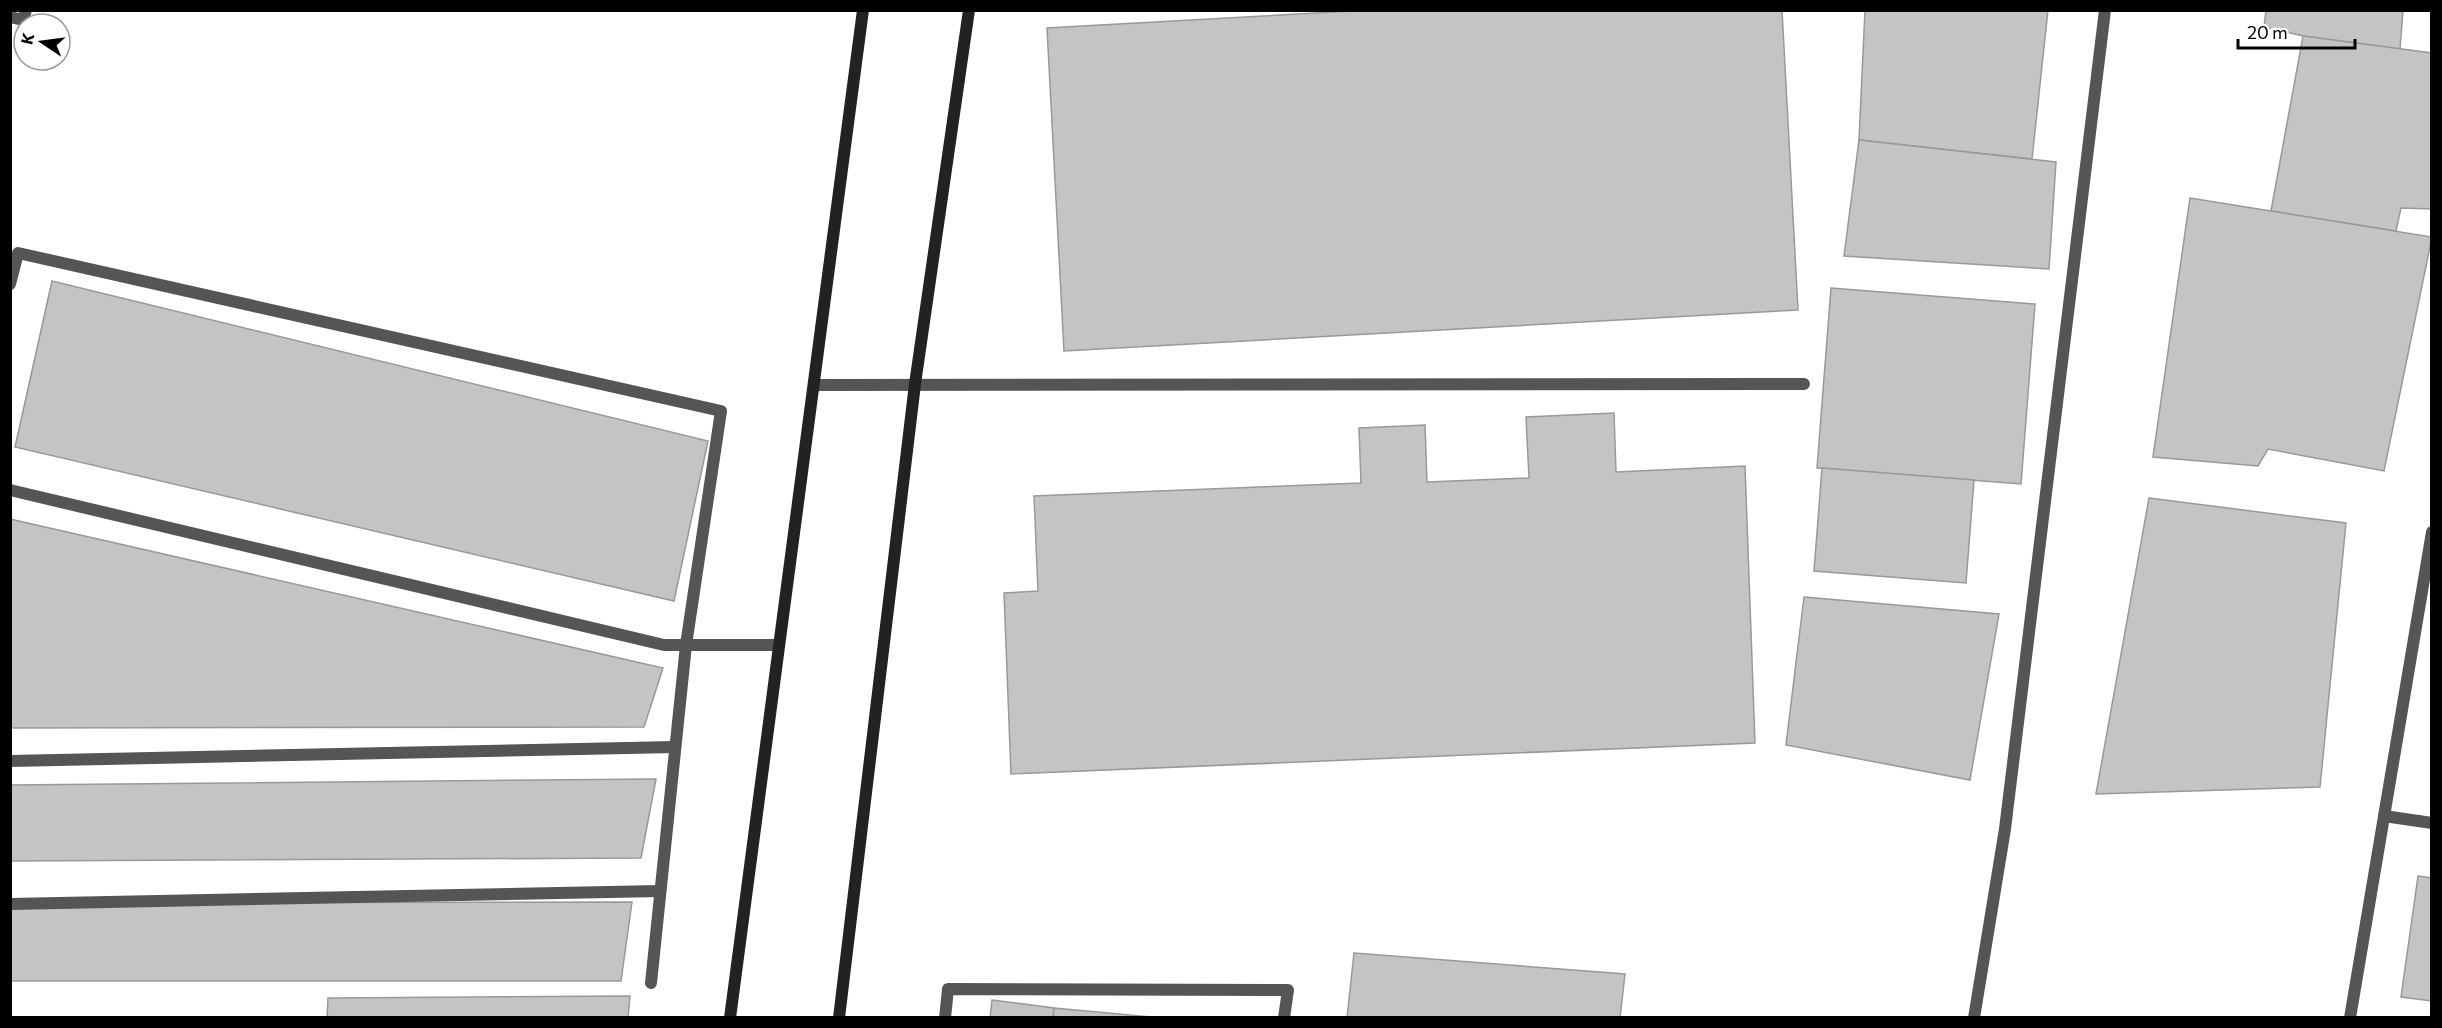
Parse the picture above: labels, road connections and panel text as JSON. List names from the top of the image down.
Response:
{
  "scale_bar": "20 m",
  "north": "left"
}
